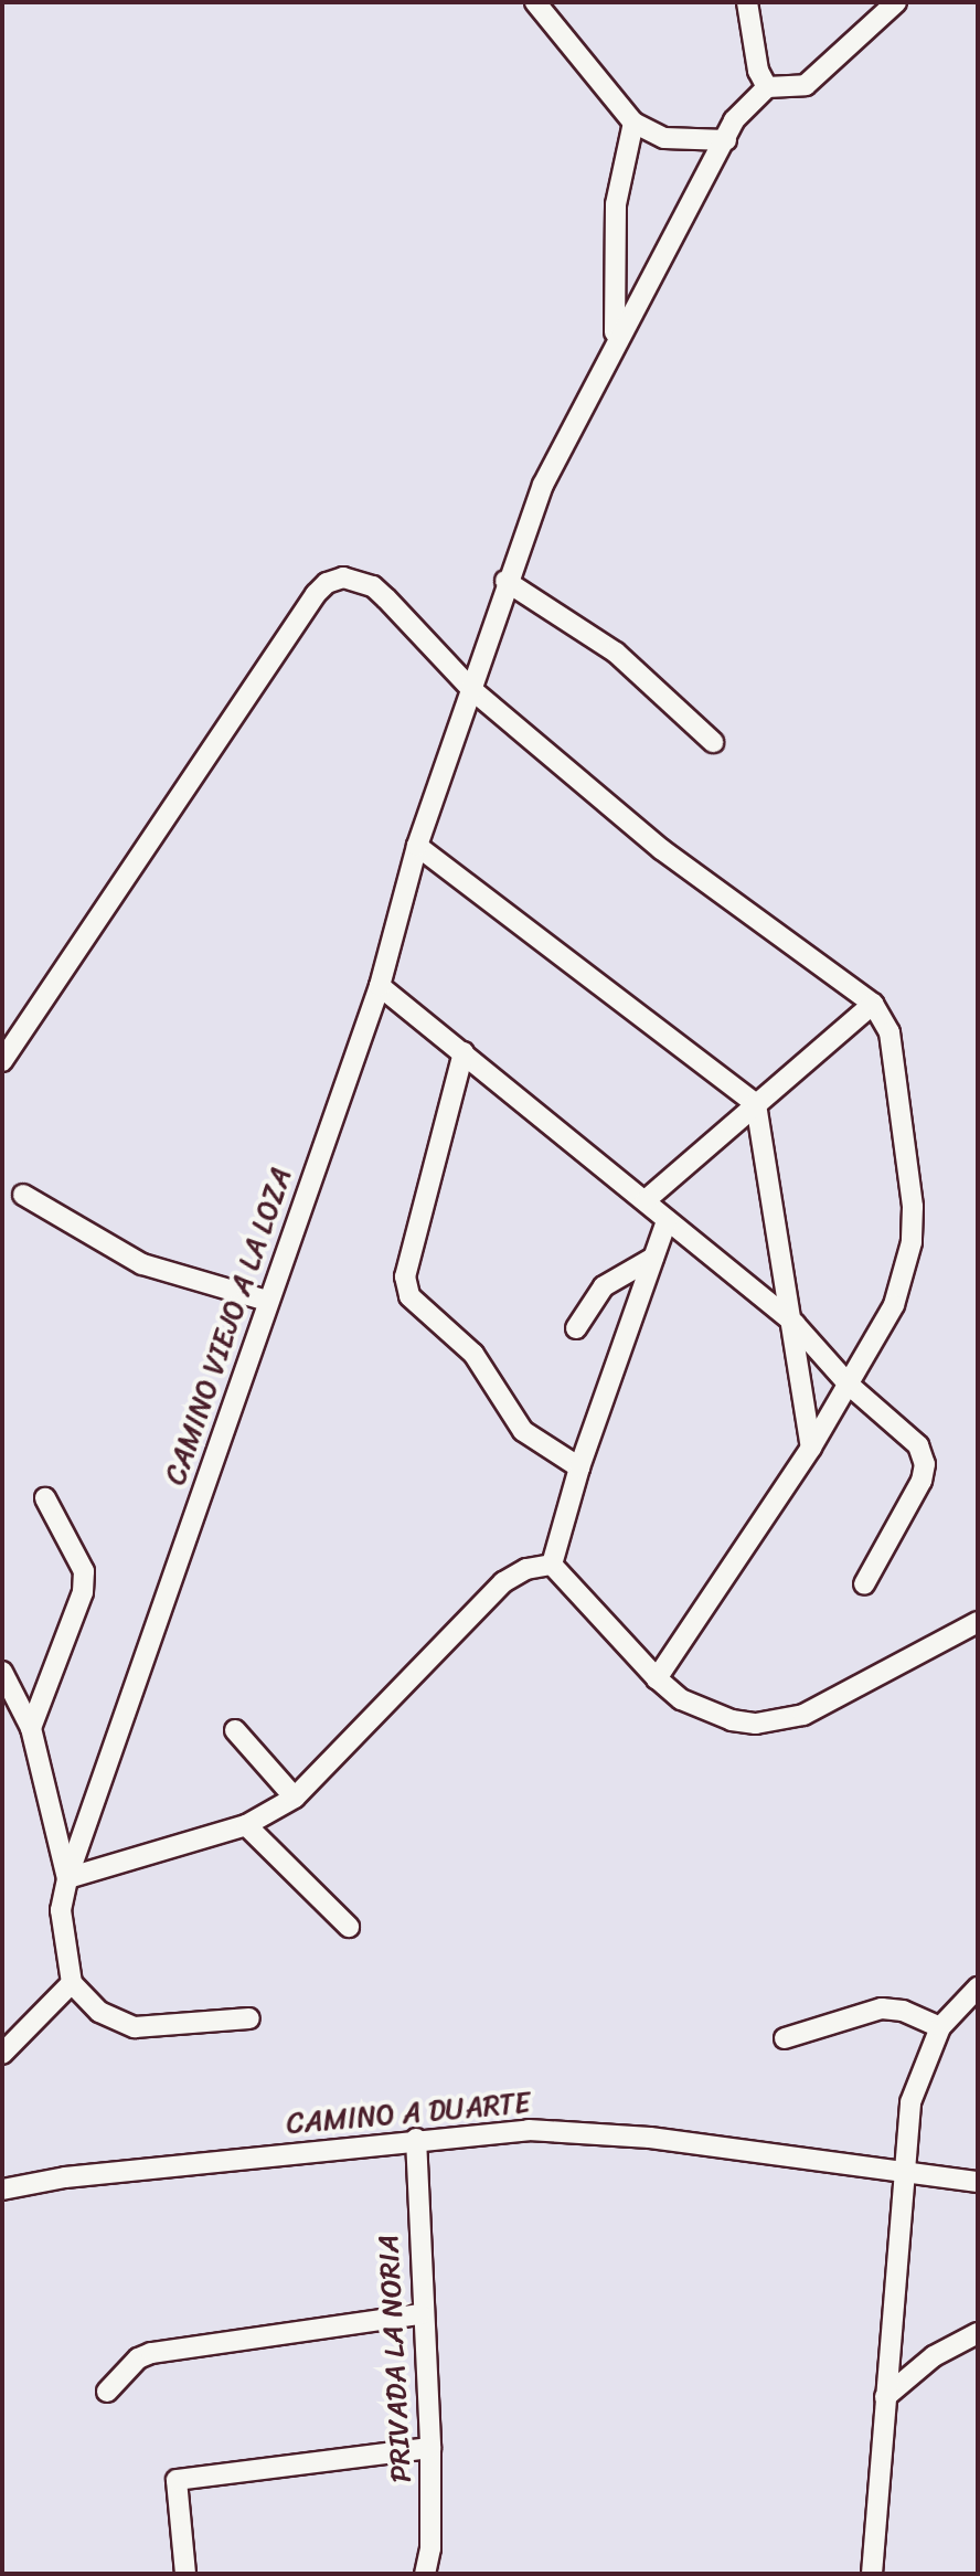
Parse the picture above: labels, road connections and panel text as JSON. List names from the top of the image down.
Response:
{
  "streets": {
    "street": ["CAMINO VIEJO A LA LOZA", "CAMINO A DUARTE", "PRIVADA LA NORIA"]
  },
  "crossings": [
    ["CAMINO A DUARTE", "PRIVADA LA NORIA"]
  ]
}
